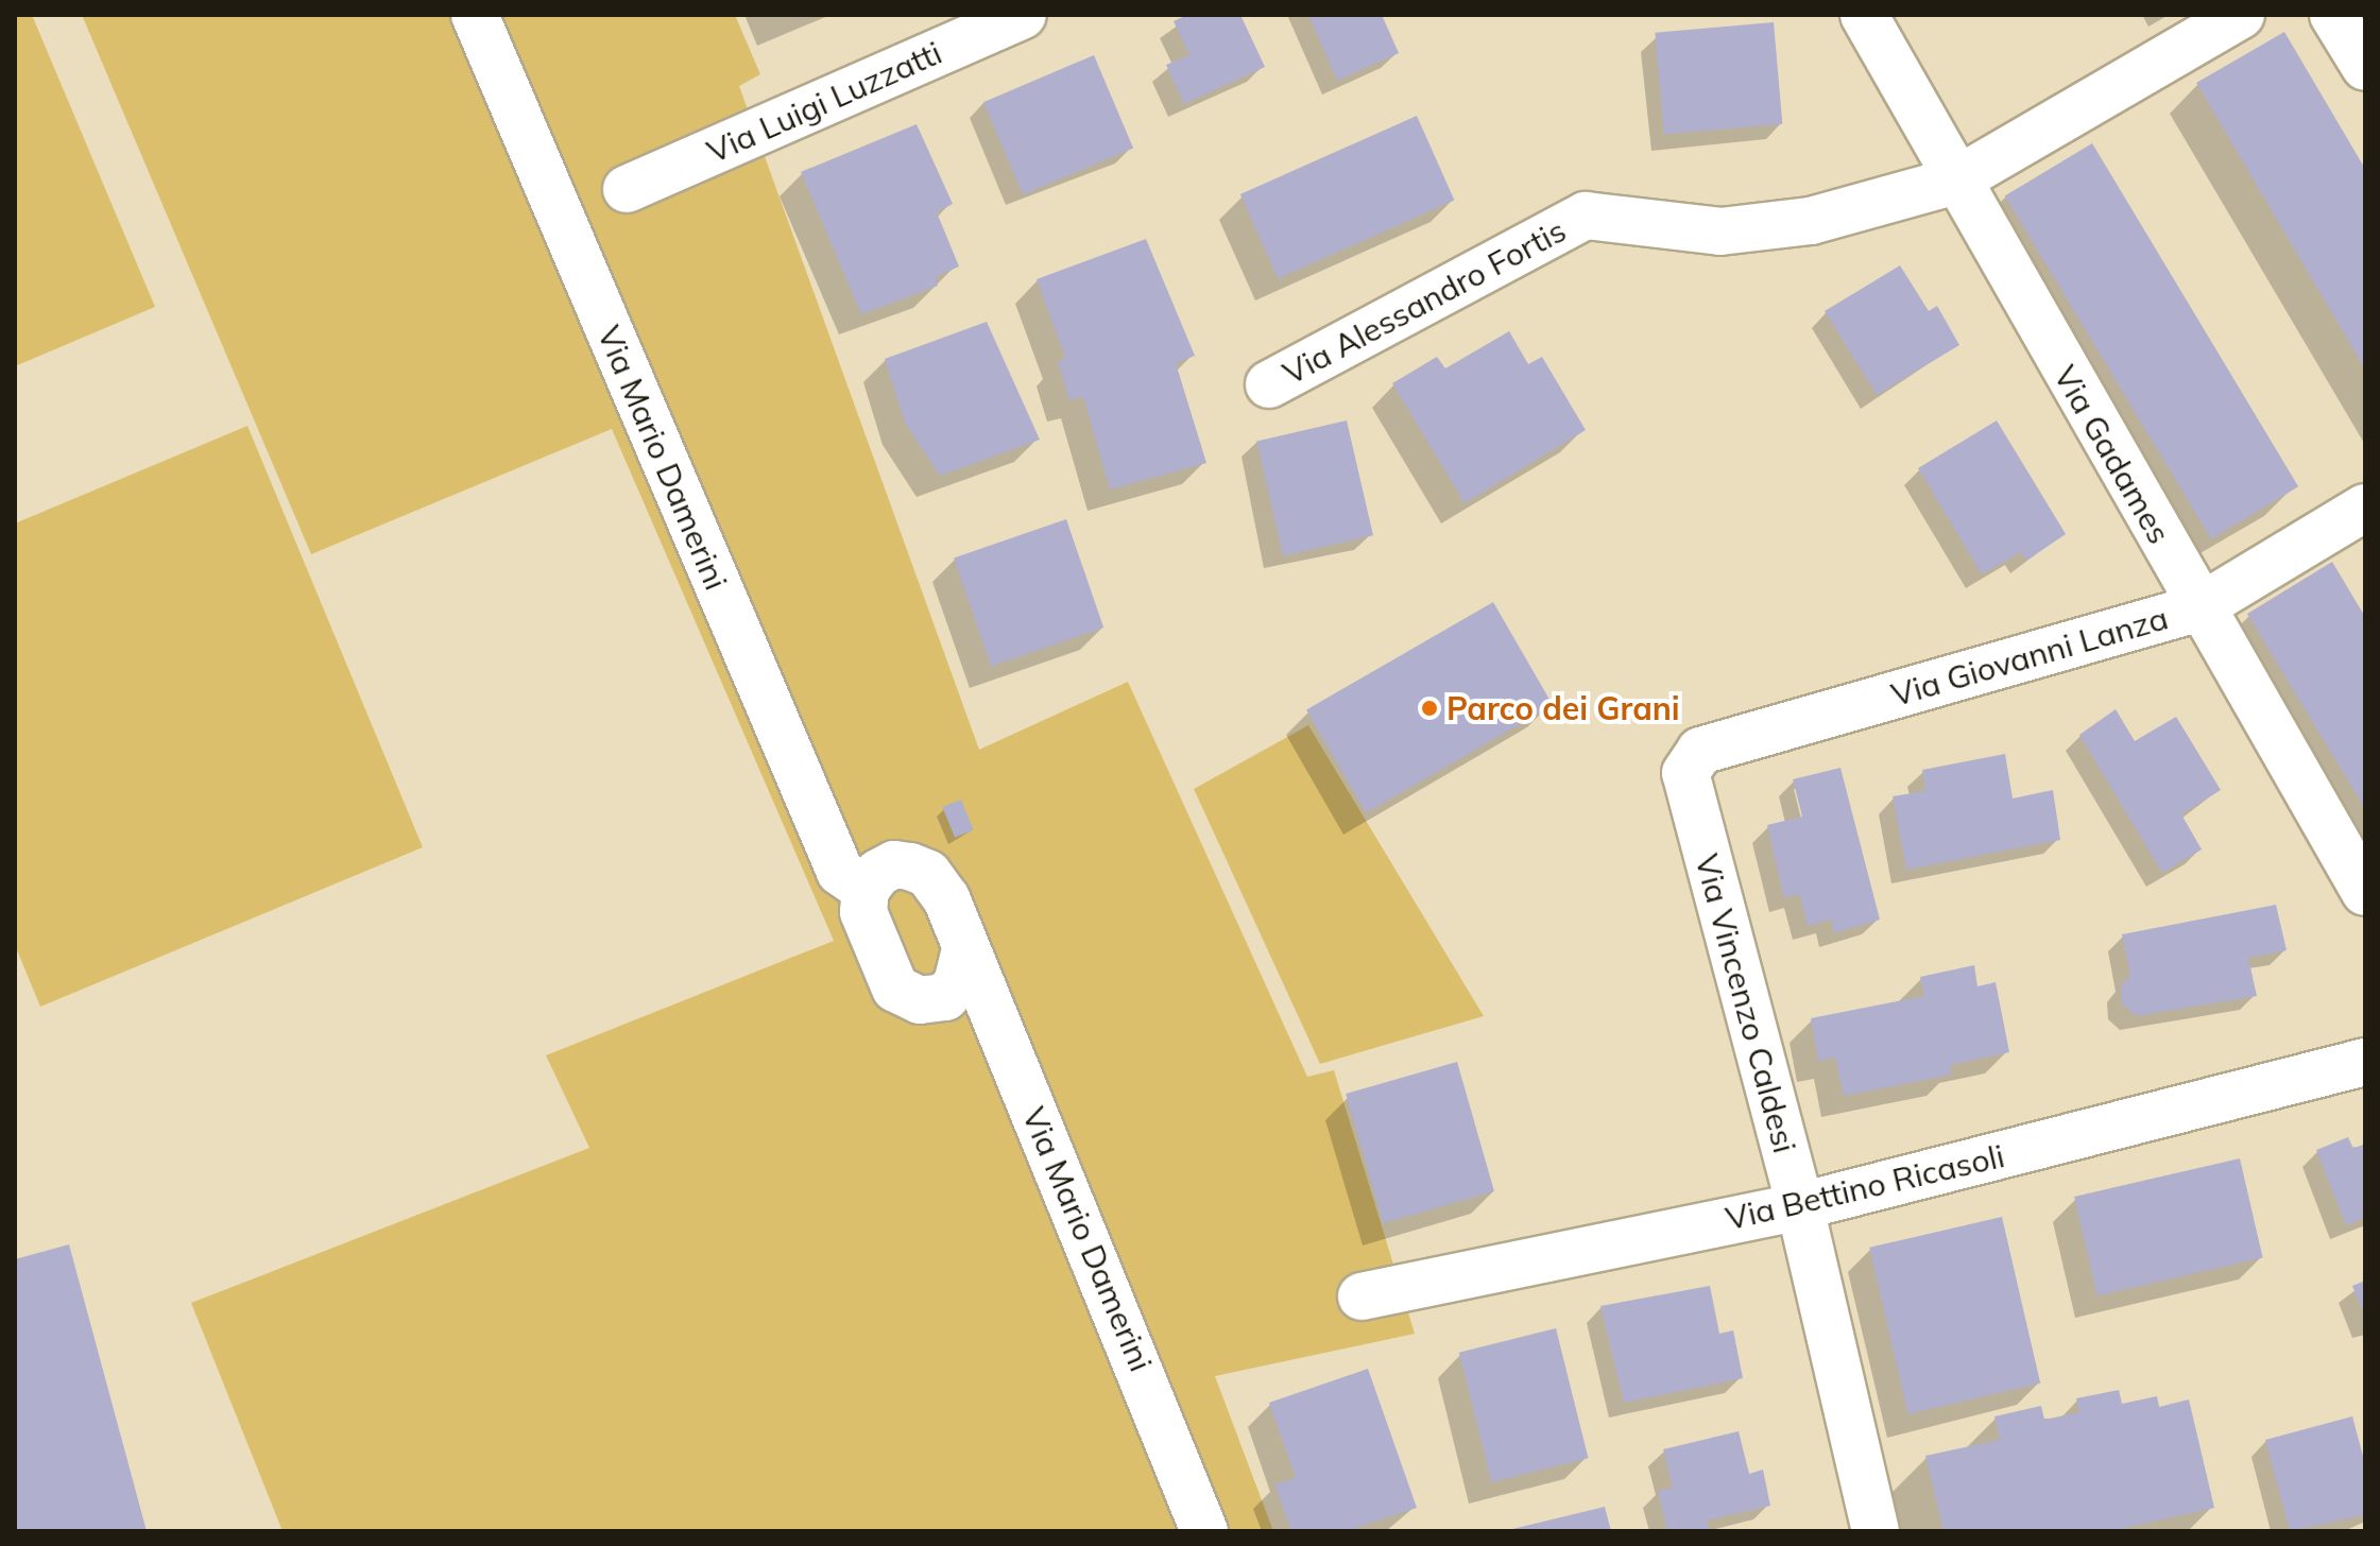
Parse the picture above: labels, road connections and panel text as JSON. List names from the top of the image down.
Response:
{
  "streets": {
    "street": [
      "Via Luigi Luzzatti",
      "Via Alessandro Fortis",
      "Via Gadames",
      "Via Mario Damerini",
      "Via Giovanni Lanza",
      "Via Vincenzo Caldesi",
      "Via Bettino Ricasoli"
    ]
  },
  "crossings": [
    ["Via Alessandro Fortis", "Via Gadames"],
    ["Via Gadames", "Via Giovanni Lanza"],
    ["Via Giovanni Lanza", "Via Vincenzo Caldesi"],
    ["Via Vincenzo Caldesi", "Via Bettino Ricasoli"]
  ],
  "places": ["Parco dei Grani"]
}
